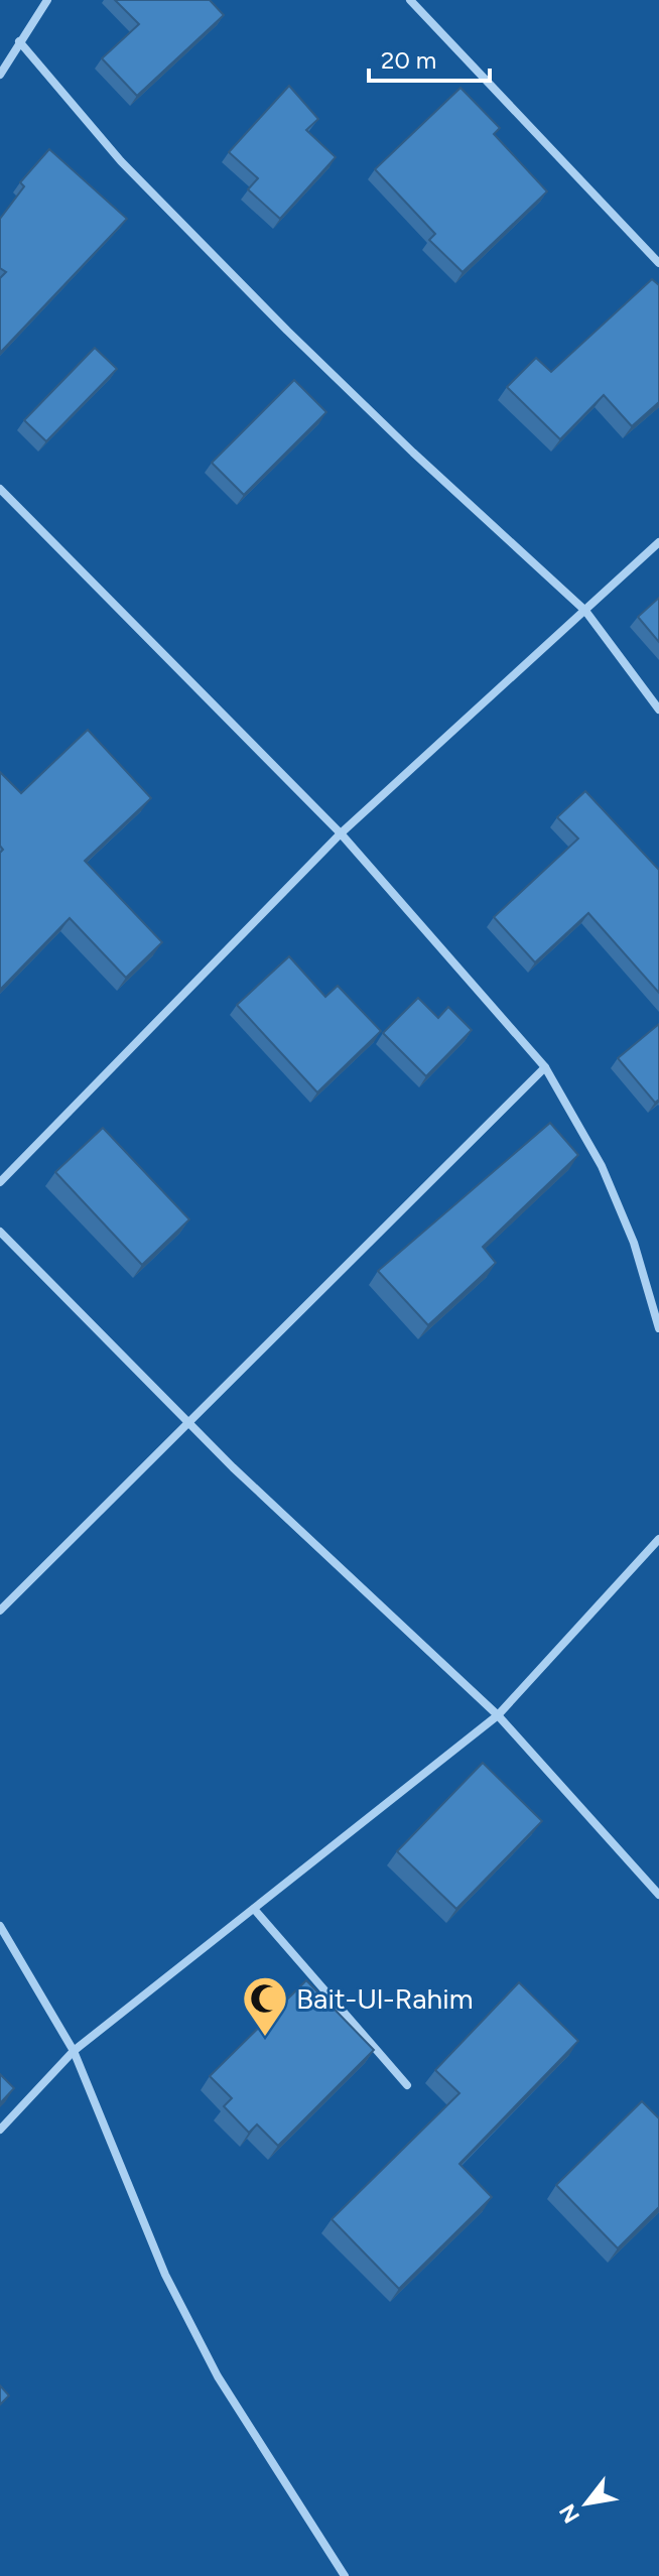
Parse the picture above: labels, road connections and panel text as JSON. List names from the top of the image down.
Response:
{
  "places": {
    "mosque": ["Bait-Ul-Rahim"]
  },
  "scale_bar": "20 m",
  "north": "bottom left"
}
